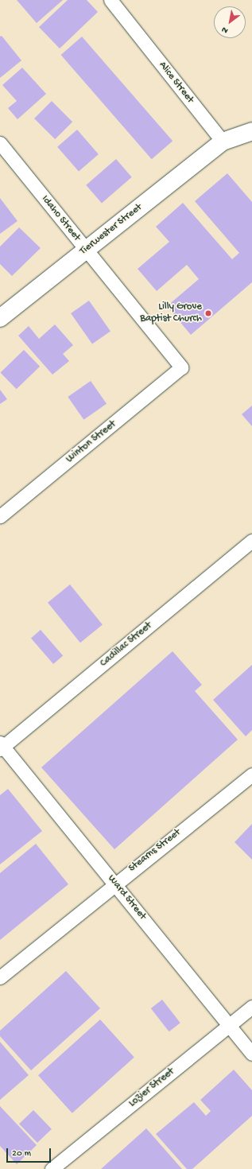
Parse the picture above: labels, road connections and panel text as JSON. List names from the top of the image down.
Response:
{
  "streets": {
    "street": [
      "Alice Street",
      "Idaho Street",
      "Tierwester Street",
      "Winton Street",
      "Cadillac Street",
      "Stearns Street",
      "Ward Street",
      "Lozier Street"
    ]
  },
  "crossings": [
    ["Alice Street", "Tierwester Street"],
    ["Idaho Street", "Tierwester Street"],
    ["Idaho Street", "Winton Street"],
    ["Cadillac Street", "Ward Street"],
    ["Stearns Street", "Ward Street"],
    ["Ward Street", "Lozier Street"]
  ],
  "places": ["Lilly Grove Baptist Church"],
  "scale_bar": "20 m",
  "north": "bottom left"
}
